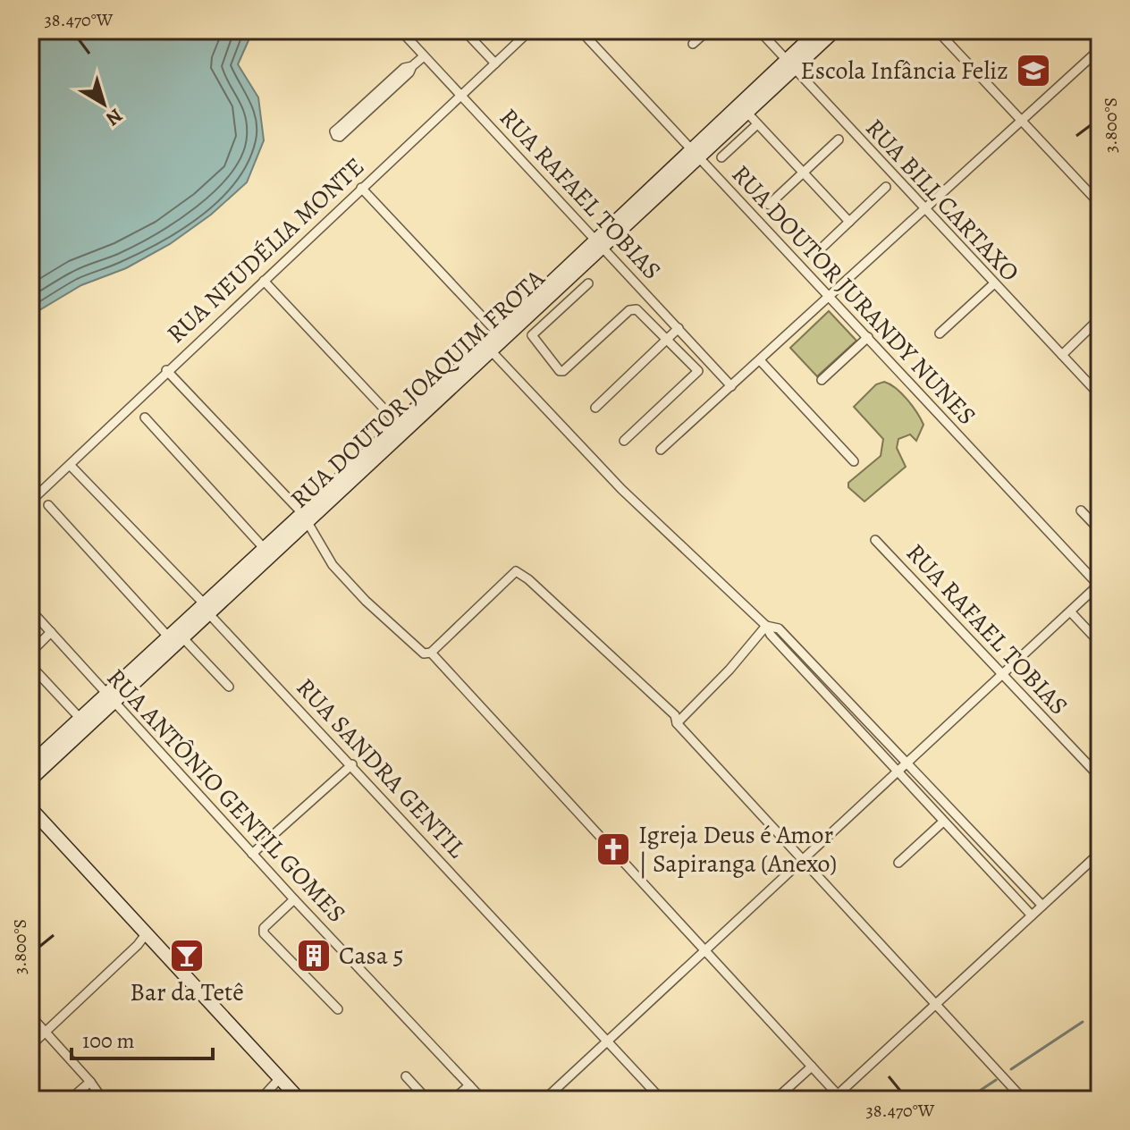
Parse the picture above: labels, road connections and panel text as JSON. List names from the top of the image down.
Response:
{
  "streets": {
    "street": [
      "RUA RAFAEL TOBIAS",
      "RUA BILL CARTAXO",
      "RUA NEUDÉLIA MONTE",
      "RUA DOUTOR JURANDY NUNES",
      "RUA DOUTOR JOAQUIM FROTA",
      "RUA SANDRA GENTIL",
      "RUA ANTÔNIO GENTIL GOMES"
    ]
  },
  "crossings": [
    ["RUA RAFAEL TOBIAS", "RUA NEUDÉLIA MONTE"],
    ["RUA RAFAEL TOBIAS", "RUA DOUTOR JOAQUIM FROTA"],
    ["RUA BILL CARTAXO", "RUA DOUTOR JOAQUIM FROTA"],
    ["RUA NEUDÉLIA MONTE", "RUA SANDRA GENTIL"],
    ["RUA DOUTOR JURANDY NUNES", "RUA DOUTOR JOAQUIM FROTA"],
    ["RUA DOUTOR JOAQUIM FROTA", "RUA SANDRA GENTIL"],
    ["RUA DOUTOR JOAQUIM FROTA", "RUA ANTÔNIO GENTIL GOMES"]
  ],
  "places": {
    "school or university": ["Escola Infância Feliz"],
    "church": ["Igreja Deus é Amor | Sapiranga (Anexo)"],
    "bar": ["Bar da Tetê"],
    "building": ["Casa 5"]
  },
  "scale_bar": "100 m",
  "north": "bottom right",
  "coordinates": ["38.470°W", "3.800°S"]
}
